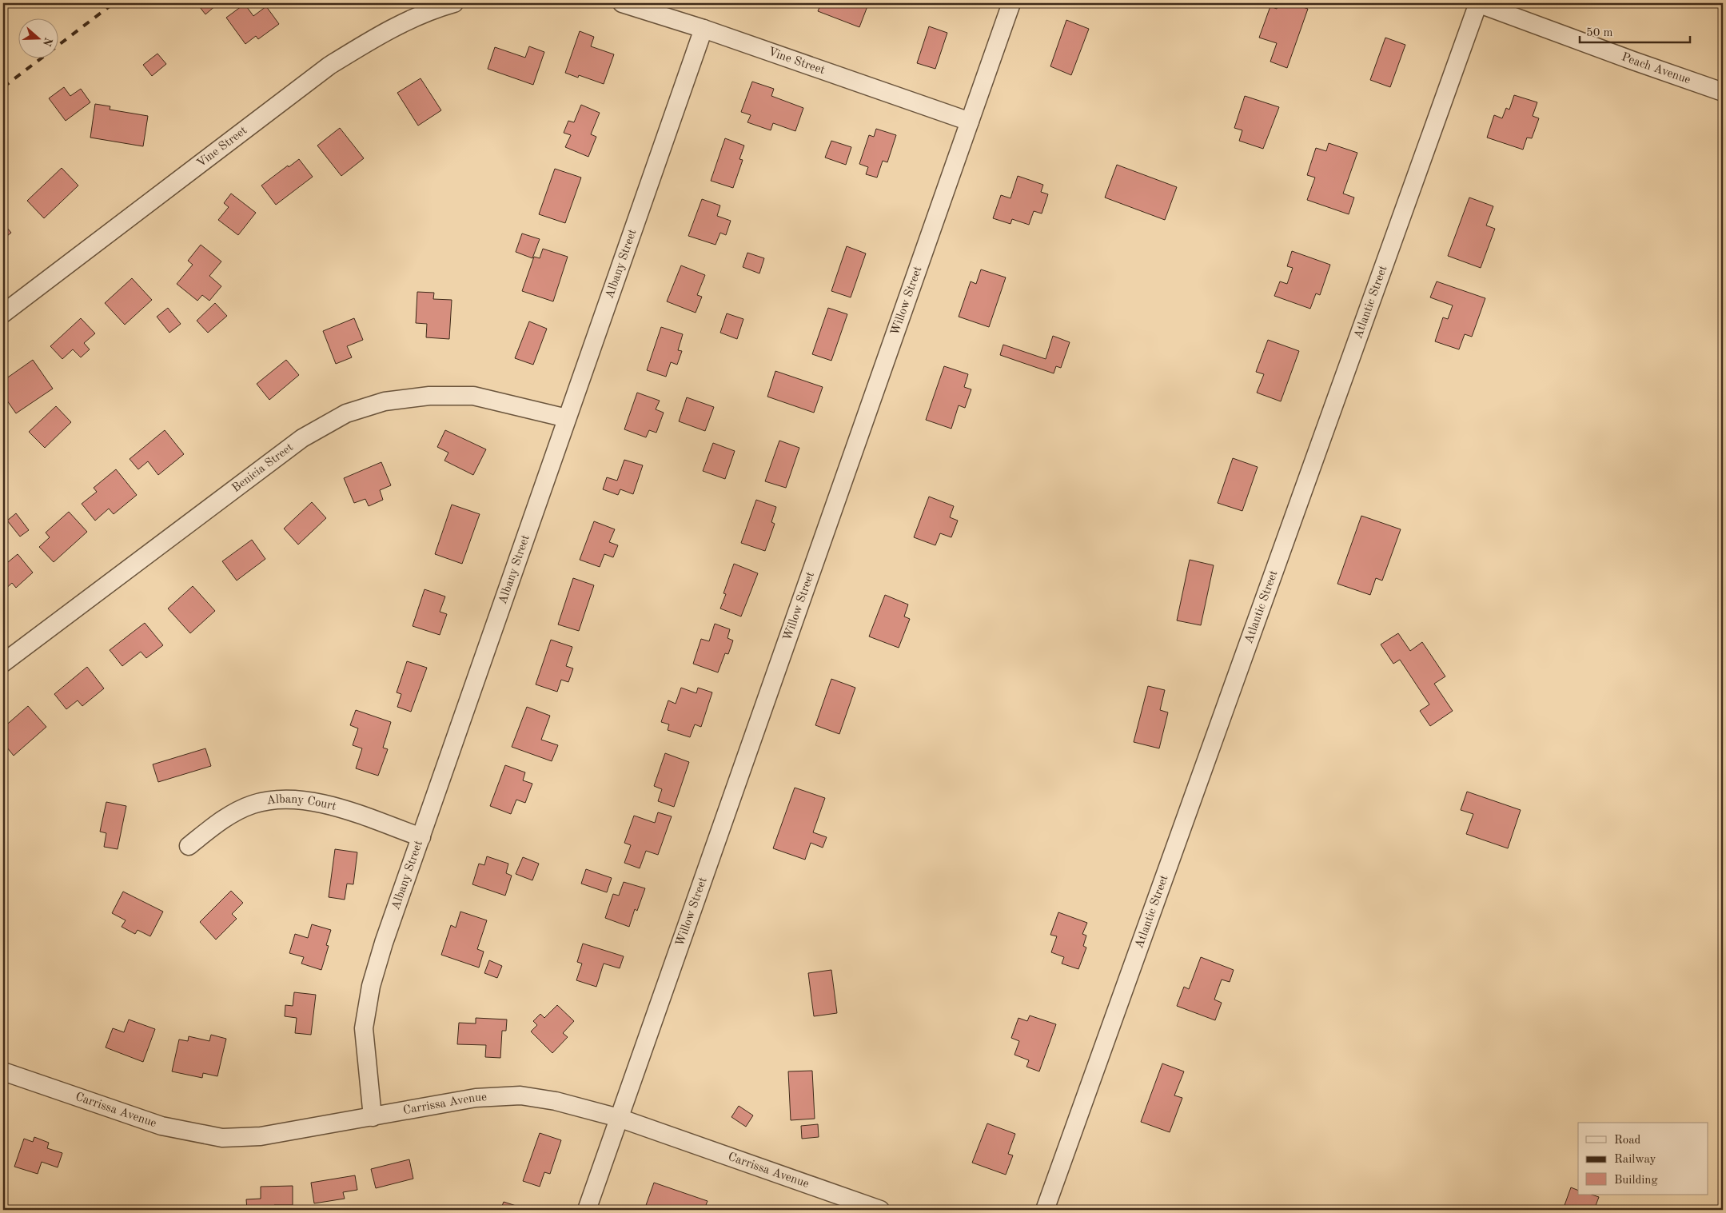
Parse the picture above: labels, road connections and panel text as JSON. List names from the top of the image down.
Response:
{
  "streets": {
    "street": [
      "Vine Street",
      "Peach Avenue",
      "Albany Street",
      "Willow Street",
      "Atlantic Street",
      "Benicia Street",
      "Albany Court",
      "Carrissa Avenue"
    ]
  },
  "crossings": [
    ["Vine Street", "Albany Street"],
    ["Vine Street", "Willow Street"],
    ["Peach Avenue", "Atlantic Street"],
    ["Albany Street", "Benicia Street"],
    ["Albany Street", "Albany Court"],
    ["Albany Street", "Carrissa Avenue"],
    ["Willow Street", "Carrissa Avenue"]
  ],
  "legend": ["Road", "Railway", "Building"],
  "scale_bar": "50 m",
  "north": "right"
}
